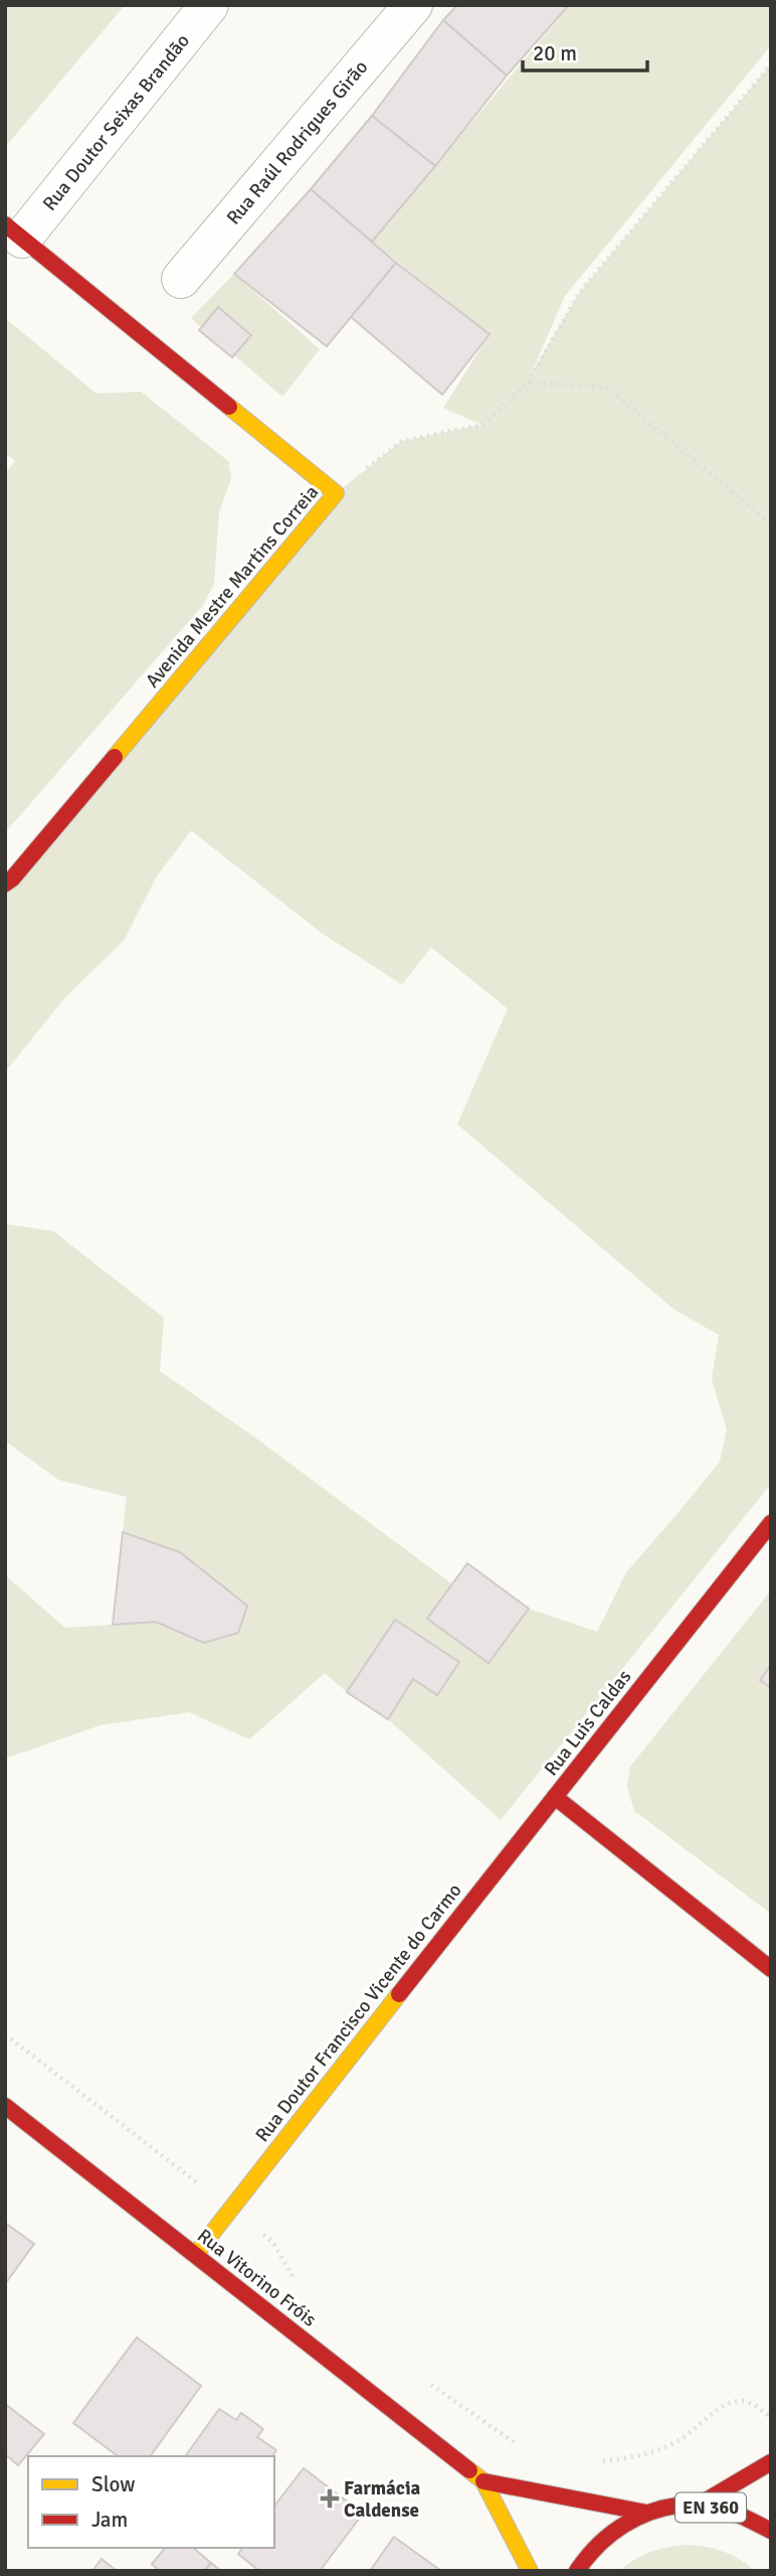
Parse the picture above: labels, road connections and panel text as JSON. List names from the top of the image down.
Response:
{
  "streets": {
    "street": [
      "Rua Doutor Seixas Brandão",
      "Rua Raúl Rodrigues Girão",
      "Avenida Mestre Martins Correia",
      "Rua Luis Caldas",
      "Rua Doutor Francisco Vicente do Carmo",
      "Rua Vitorino Fróis",
      "EN 360"
    ]
  },
  "crossings": [
    ["Rua Doutor Seixas Brandão", "Avenida Mestre Martins Correia"],
    ["Rua Luis Caldas", "Rua Doutor Francisco Vicente do Carmo"],
    ["Rua Doutor Francisco Vicente do Carmo", "Rua Vitorino Fróis"],
    ["Rua Vitorino Fróis", "EN 360"]
  ],
  "places": {
    "health": ["Farmácia Caldense"]
  },
  "legend": ["Slow", "Jam"],
  "scale_bar": "20 m"
}
